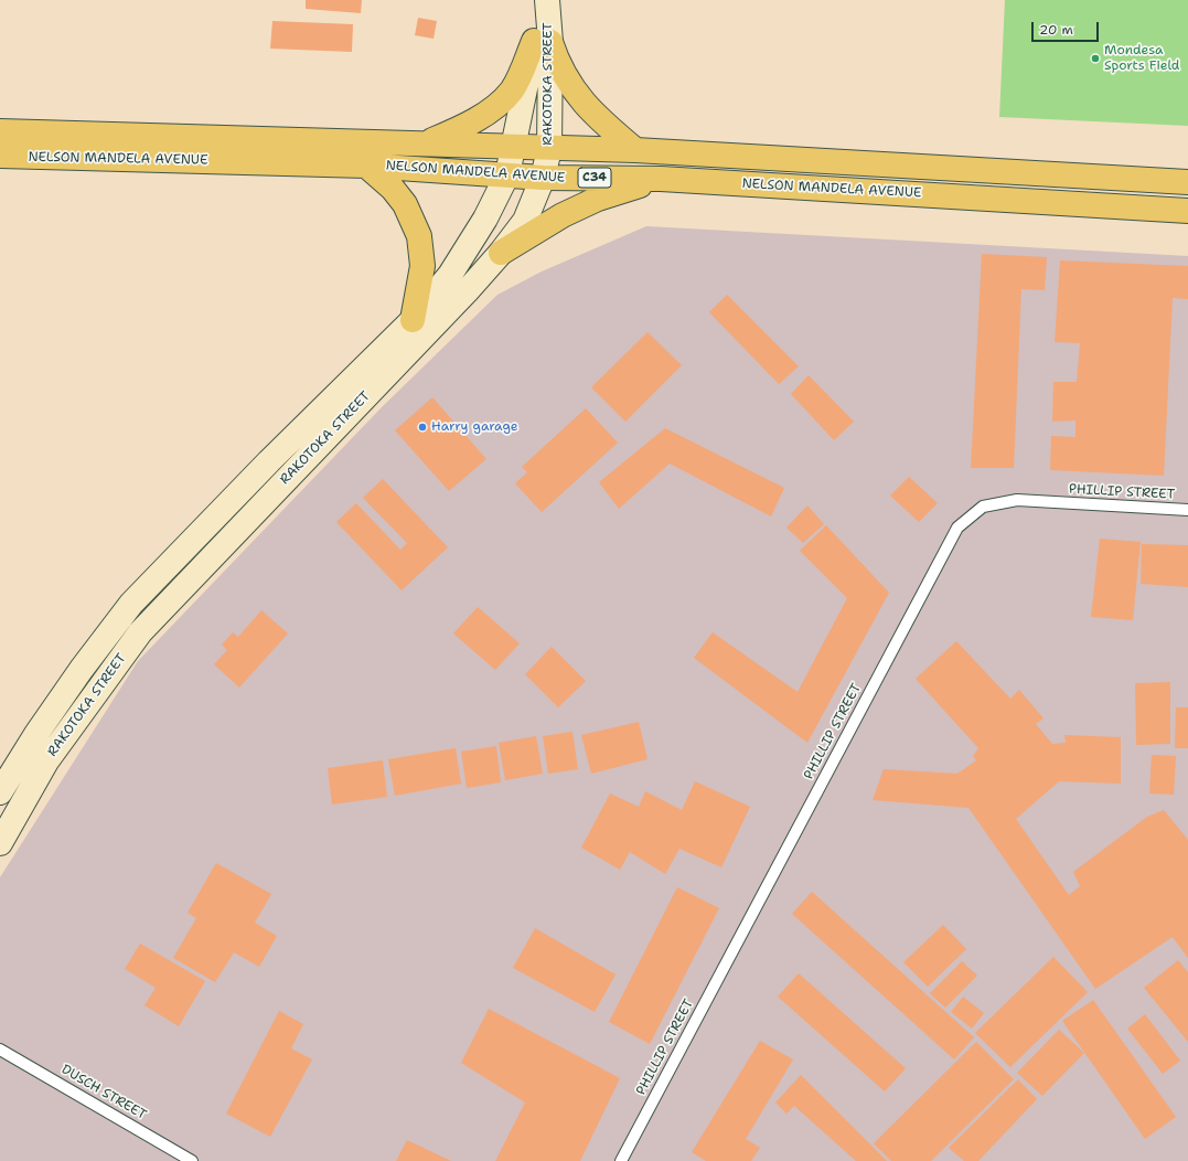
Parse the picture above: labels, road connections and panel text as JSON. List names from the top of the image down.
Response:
{
  "streets": {
    "main road": ["NELSON MANDELA AVENUE", "C34"],
    "street": ["RAKOTOKA STREET"],
    "lane": ["PHILLIP STREET", "DUSCH STREET"]
  },
  "crossings": [
    ["RAKOTOKA STREET", "NELSON MANDELA AVENUE"]
  ],
  "places": ["Mondesa Sports Field", "Harry garage"],
  "scale_bar": "20 m"
}
